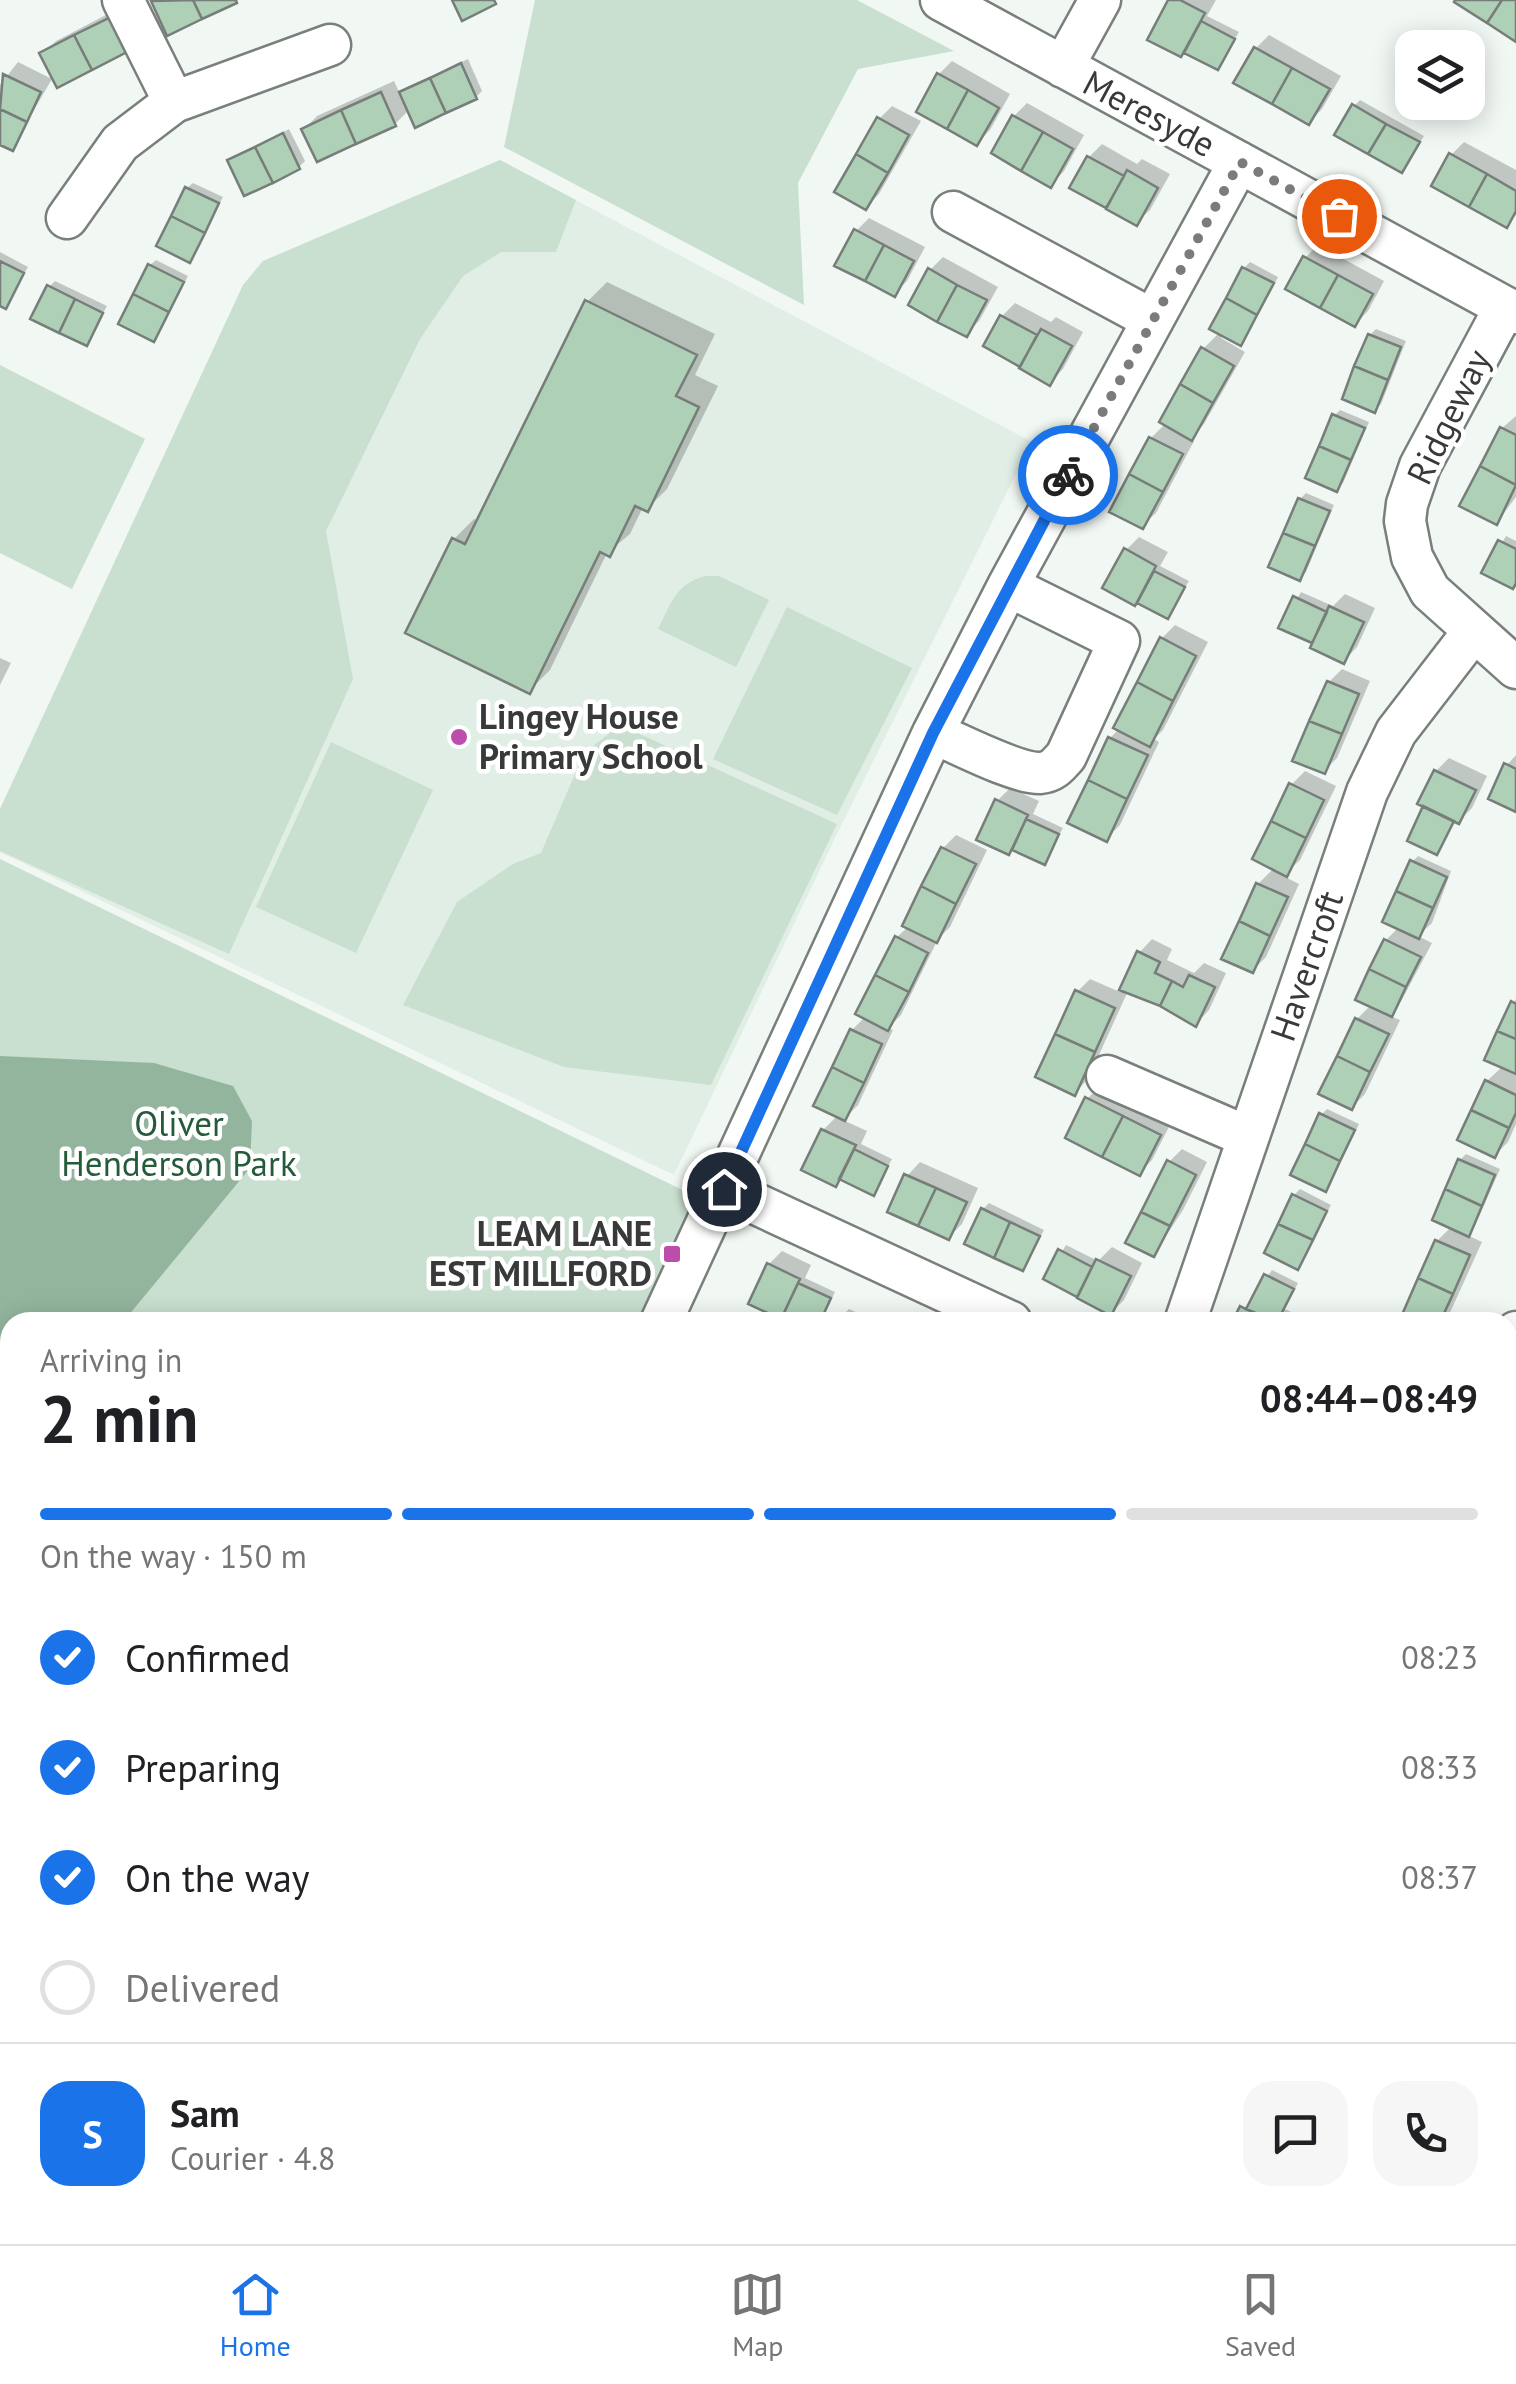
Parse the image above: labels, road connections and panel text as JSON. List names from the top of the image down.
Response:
{
  "streets": {
    "street": ["Meresyde", "Ridgeway", "Havercroft"]
  },
  "crossings": [
    ["Meresyde", "Ridgeway"],
    ["Ridgeway", "Havercroft"]
  ],
  "parks": ["Oliver Henderson Park"],
  "places": {
    "other": ["Lingey House Primary School"],
    "transit": ["LEAM LANE EST MILLFORD"]
  },
  "page": {
    "heading": ["2 min", "Arriving in", "08:44–08:49"],
    "panel": ["Sam", "Courier · 4.8"],
    "bar": "On the way · 150 m",
    "list": [
      ["Confirmed", "08:23"],
      ["Preparing", "08:33"],
      ["On the way", "08:37"],
      "Delivered"
    ],
    "round": "S",
    "tabs": ["Home", "Map", "Saved"]
  }
}
